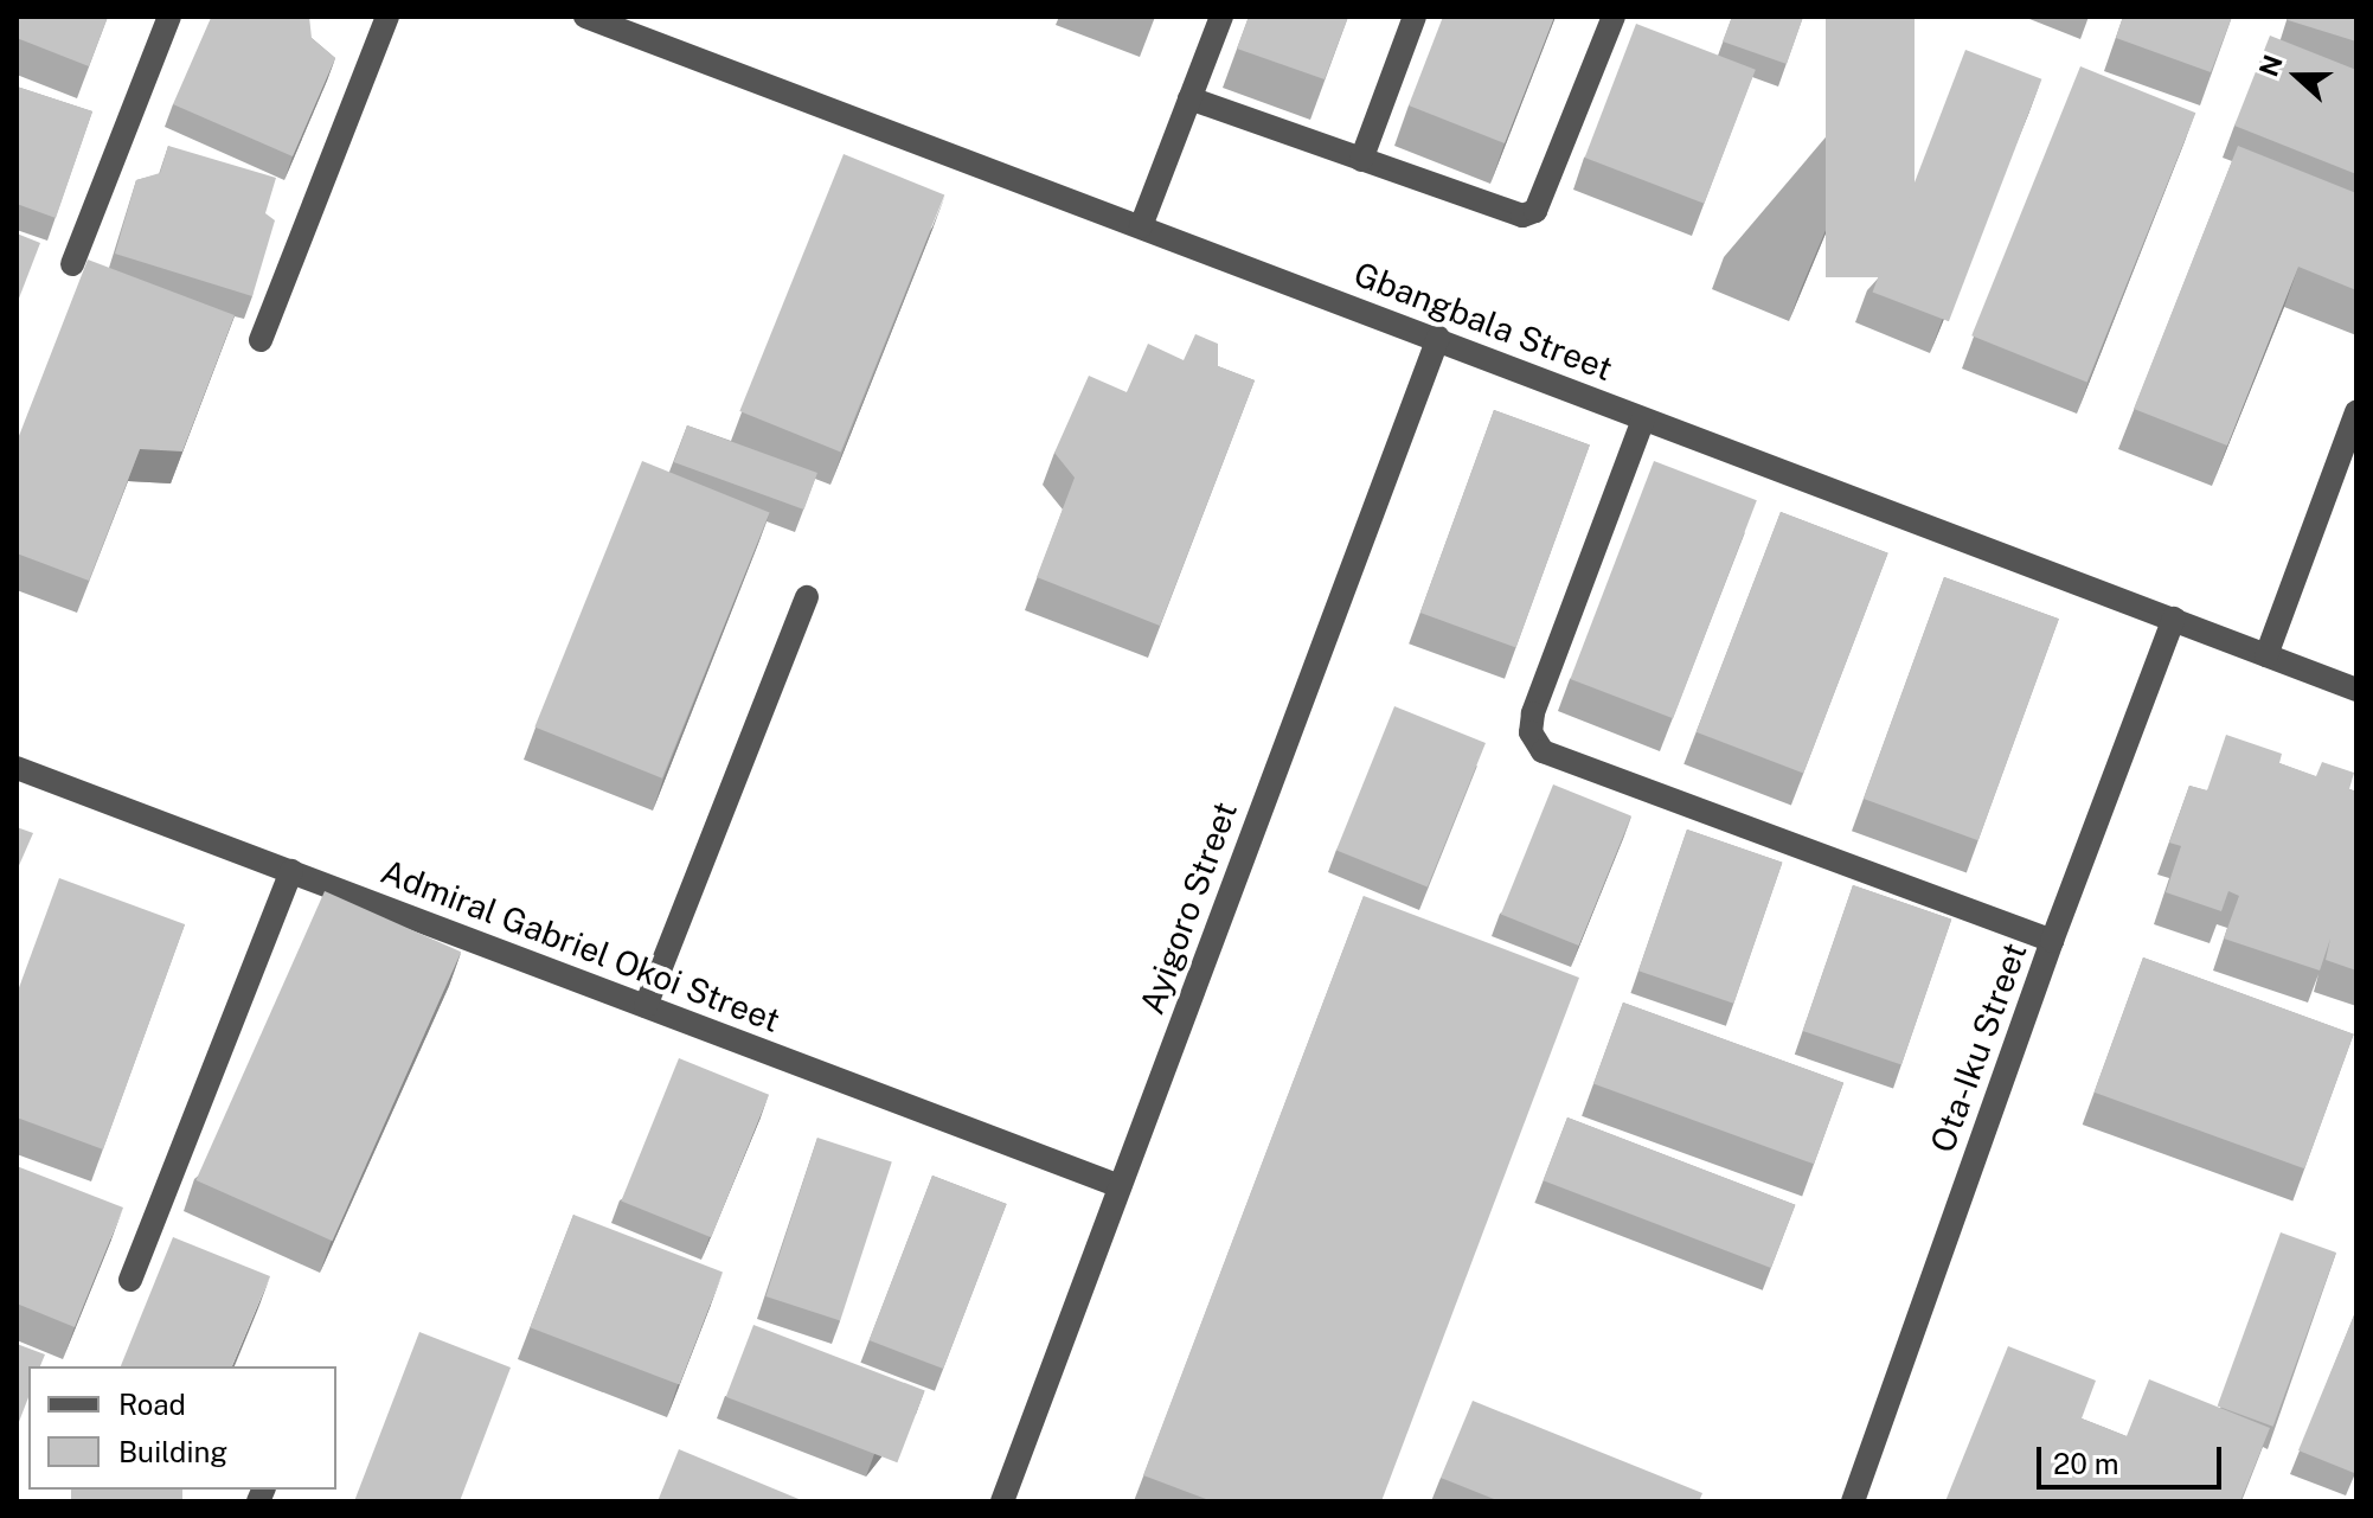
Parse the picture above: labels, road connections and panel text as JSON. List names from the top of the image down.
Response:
{
  "streets": {
    "street": [
      "Gbangbala Street",
      "Ayigoro Street",
      "Admiral Gabriel Okoi Street",
      "Ota-Iku Street"
    ]
  },
  "crossings": [
    ["Gbangbala Street", "Ayigoro Street"],
    ["Gbangbala Street", "Ota-Iku Street"],
    ["Ayigoro Street", "Admiral Gabriel Okoi Street"]
  ],
  "legend": ["Road", "Building"],
  "scale_bar": "20 m",
  "north": "left"
}
